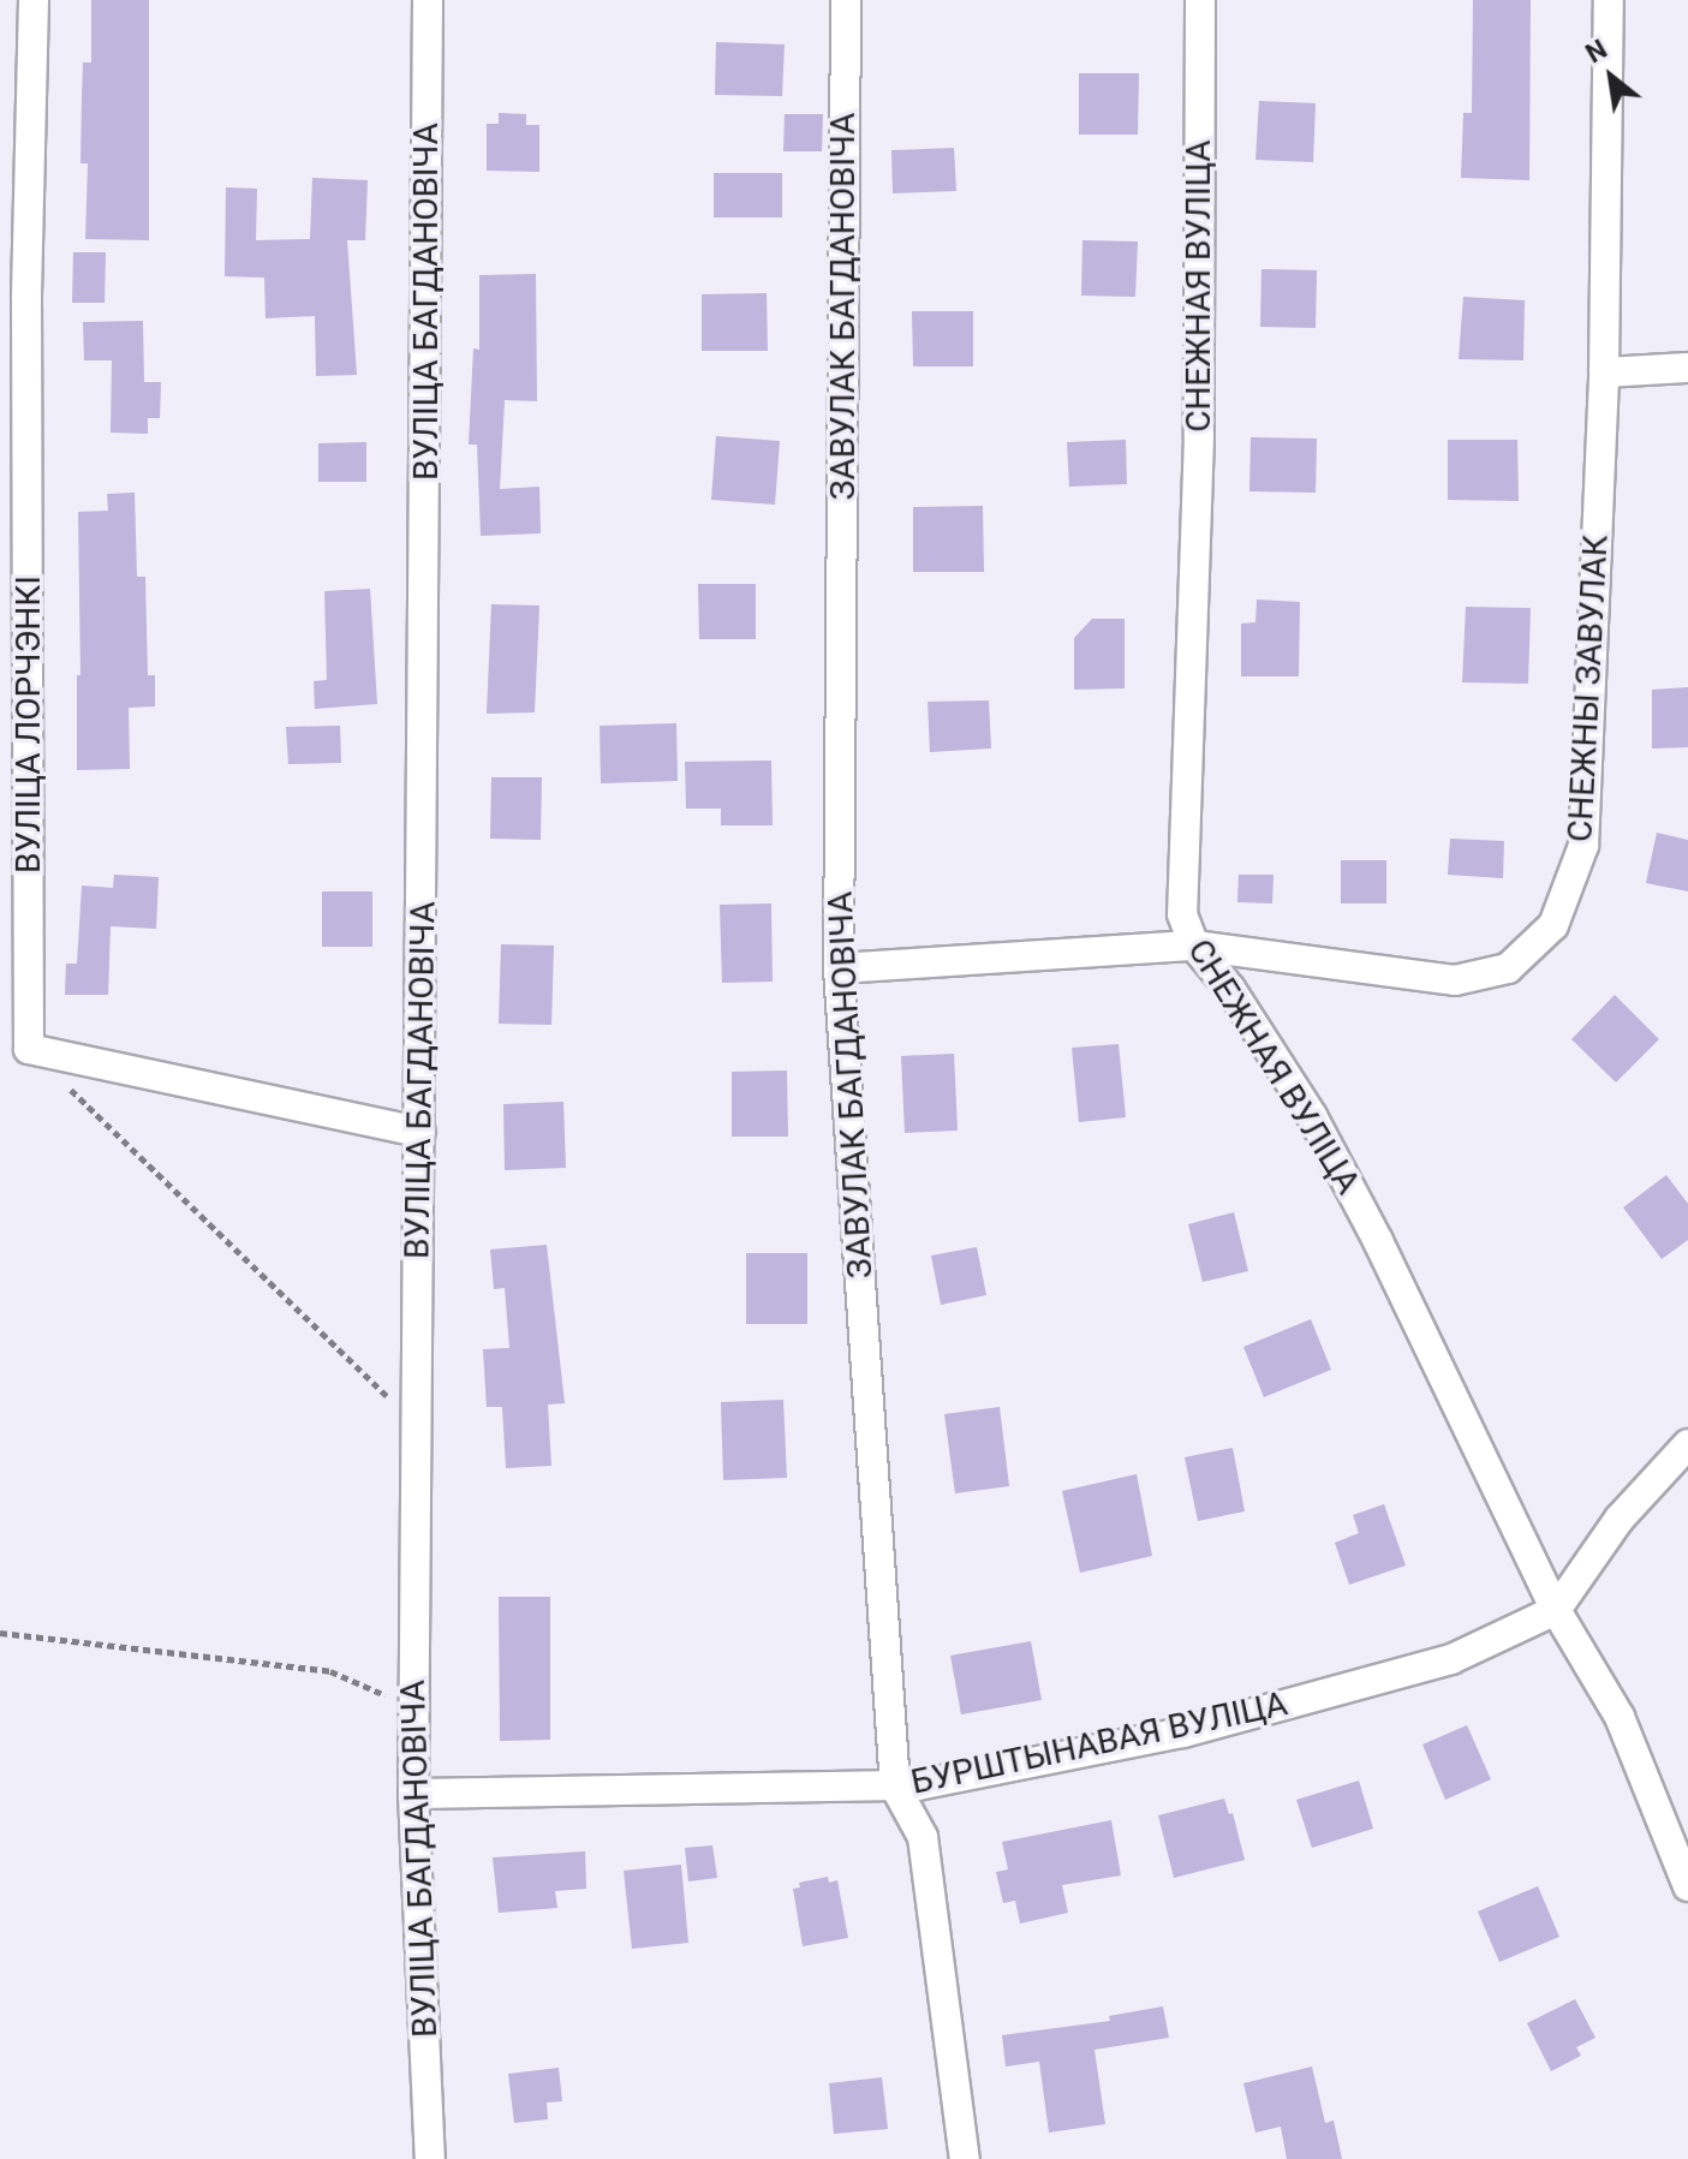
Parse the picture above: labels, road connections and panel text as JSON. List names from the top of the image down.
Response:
{
  "streets": {
    "street": [
      "СНЕЖНАЯ ВУЛІЦА",
      "ВУЛІЦА БАГДАНОВІЧА",
      "ЗАВУЛАК БАГДАНОВІЧА",
      "СНЕЖНЫ ЗАВУЛАК",
      "ВУЛІЦА ЛОРЧЭНКІ",
      "БУРШТЫНАВАЯ ВУЛІЦА"
    ]
  },
  "crossings": [
    ["СНЕЖНАЯ ВУЛІЦА", "СНЕЖНЫ ЗАВУЛАК"],
    ["СНЕЖНАЯ ВУЛІЦА", "БУРШТЫНАВАЯ ВУЛІЦА"],
    ["ВУЛІЦА БАГДАНОВІЧА", "ВУЛІЦА ЛОРЧЭНКІ"],
    ["ВУЛІЦА БАГДАНОВІЧА", "БУРШТЫНАВАЯ ВУЛІЦА"],
    ["ЗАВУЛАК БАГДАНОВІЧА", "СНЕЖНЫ ЗАВУЛАК"],
    ["ЗАВУЛАК БАГДАНОВІЧА", "БУРШТЫНАВАЯ ВУЛІЦА"]
  ],
  "north": "top left"
}
